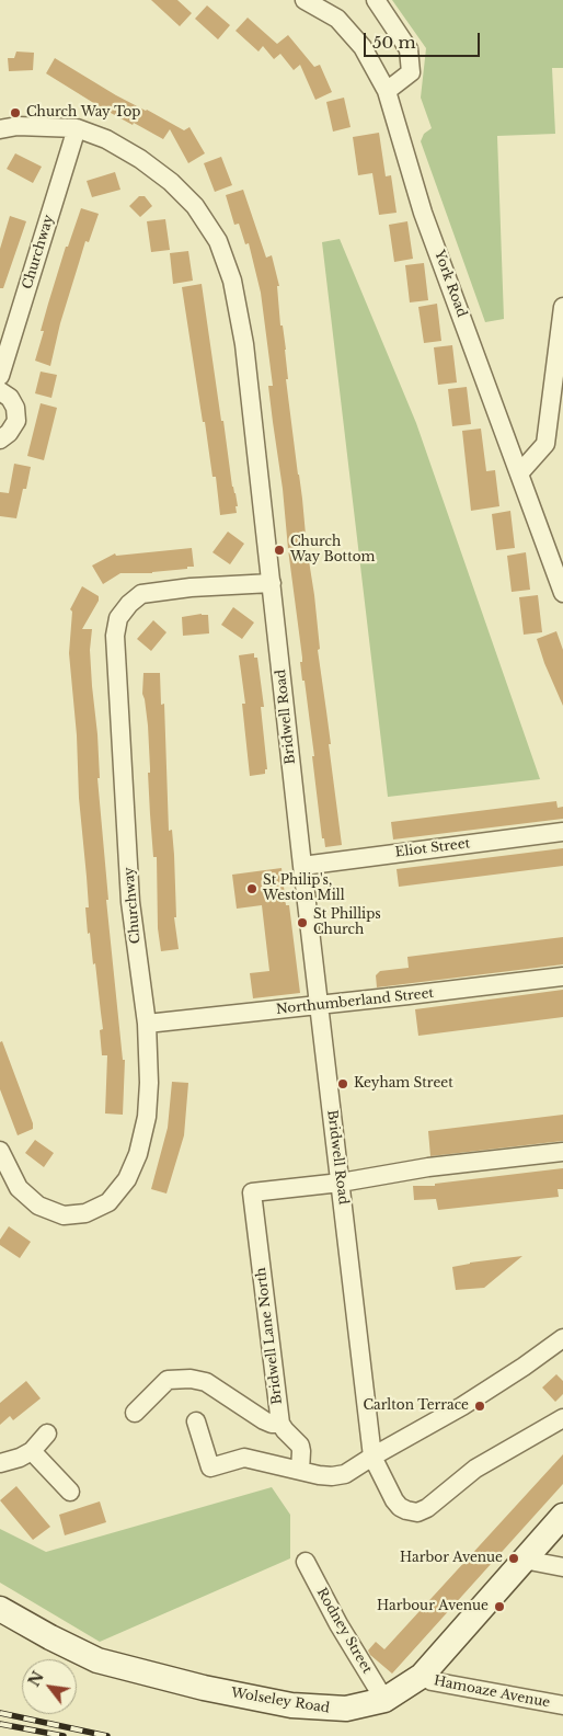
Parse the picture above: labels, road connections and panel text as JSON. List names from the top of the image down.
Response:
{
  "streets": {
    "street": [
      "Churchway",
      "York Road",
      "Bridwell Road",
      "Eliot Street",
      "Northumberland Street",
      "Bridwell Lane North",
      "Rodney Street",
      "Hamoaze Avenue",
      "Wolseley Road"
    ]
  },
  "crossings": [
    ["Churchway", "Bridwell Road"],
    ["Churchway", "Northumberland Street"],
    ["Bridwell Road", "Eliot Street"],
    ["Bridwell Road", "Northumberland Street"],
    ["Bridwell Road", "Bridwell Lane North"],
    ["Rodney Street", "Wolseley Road"],
    ["Hamoaze Avenue", "Wolseley Road"]
  ],
  "places": [
    "Church Way Top",
    "Church Way Bottom",
    "St Philip's, Weston Mill",
    "St Phillips Church",
    "Keyham Street",
    "Carlton Terrace",
    "Harbor Avenue",
    "Harbour Avenue"
  ],
  "scale_bar": "50 m",
  "north": "top left"
}
